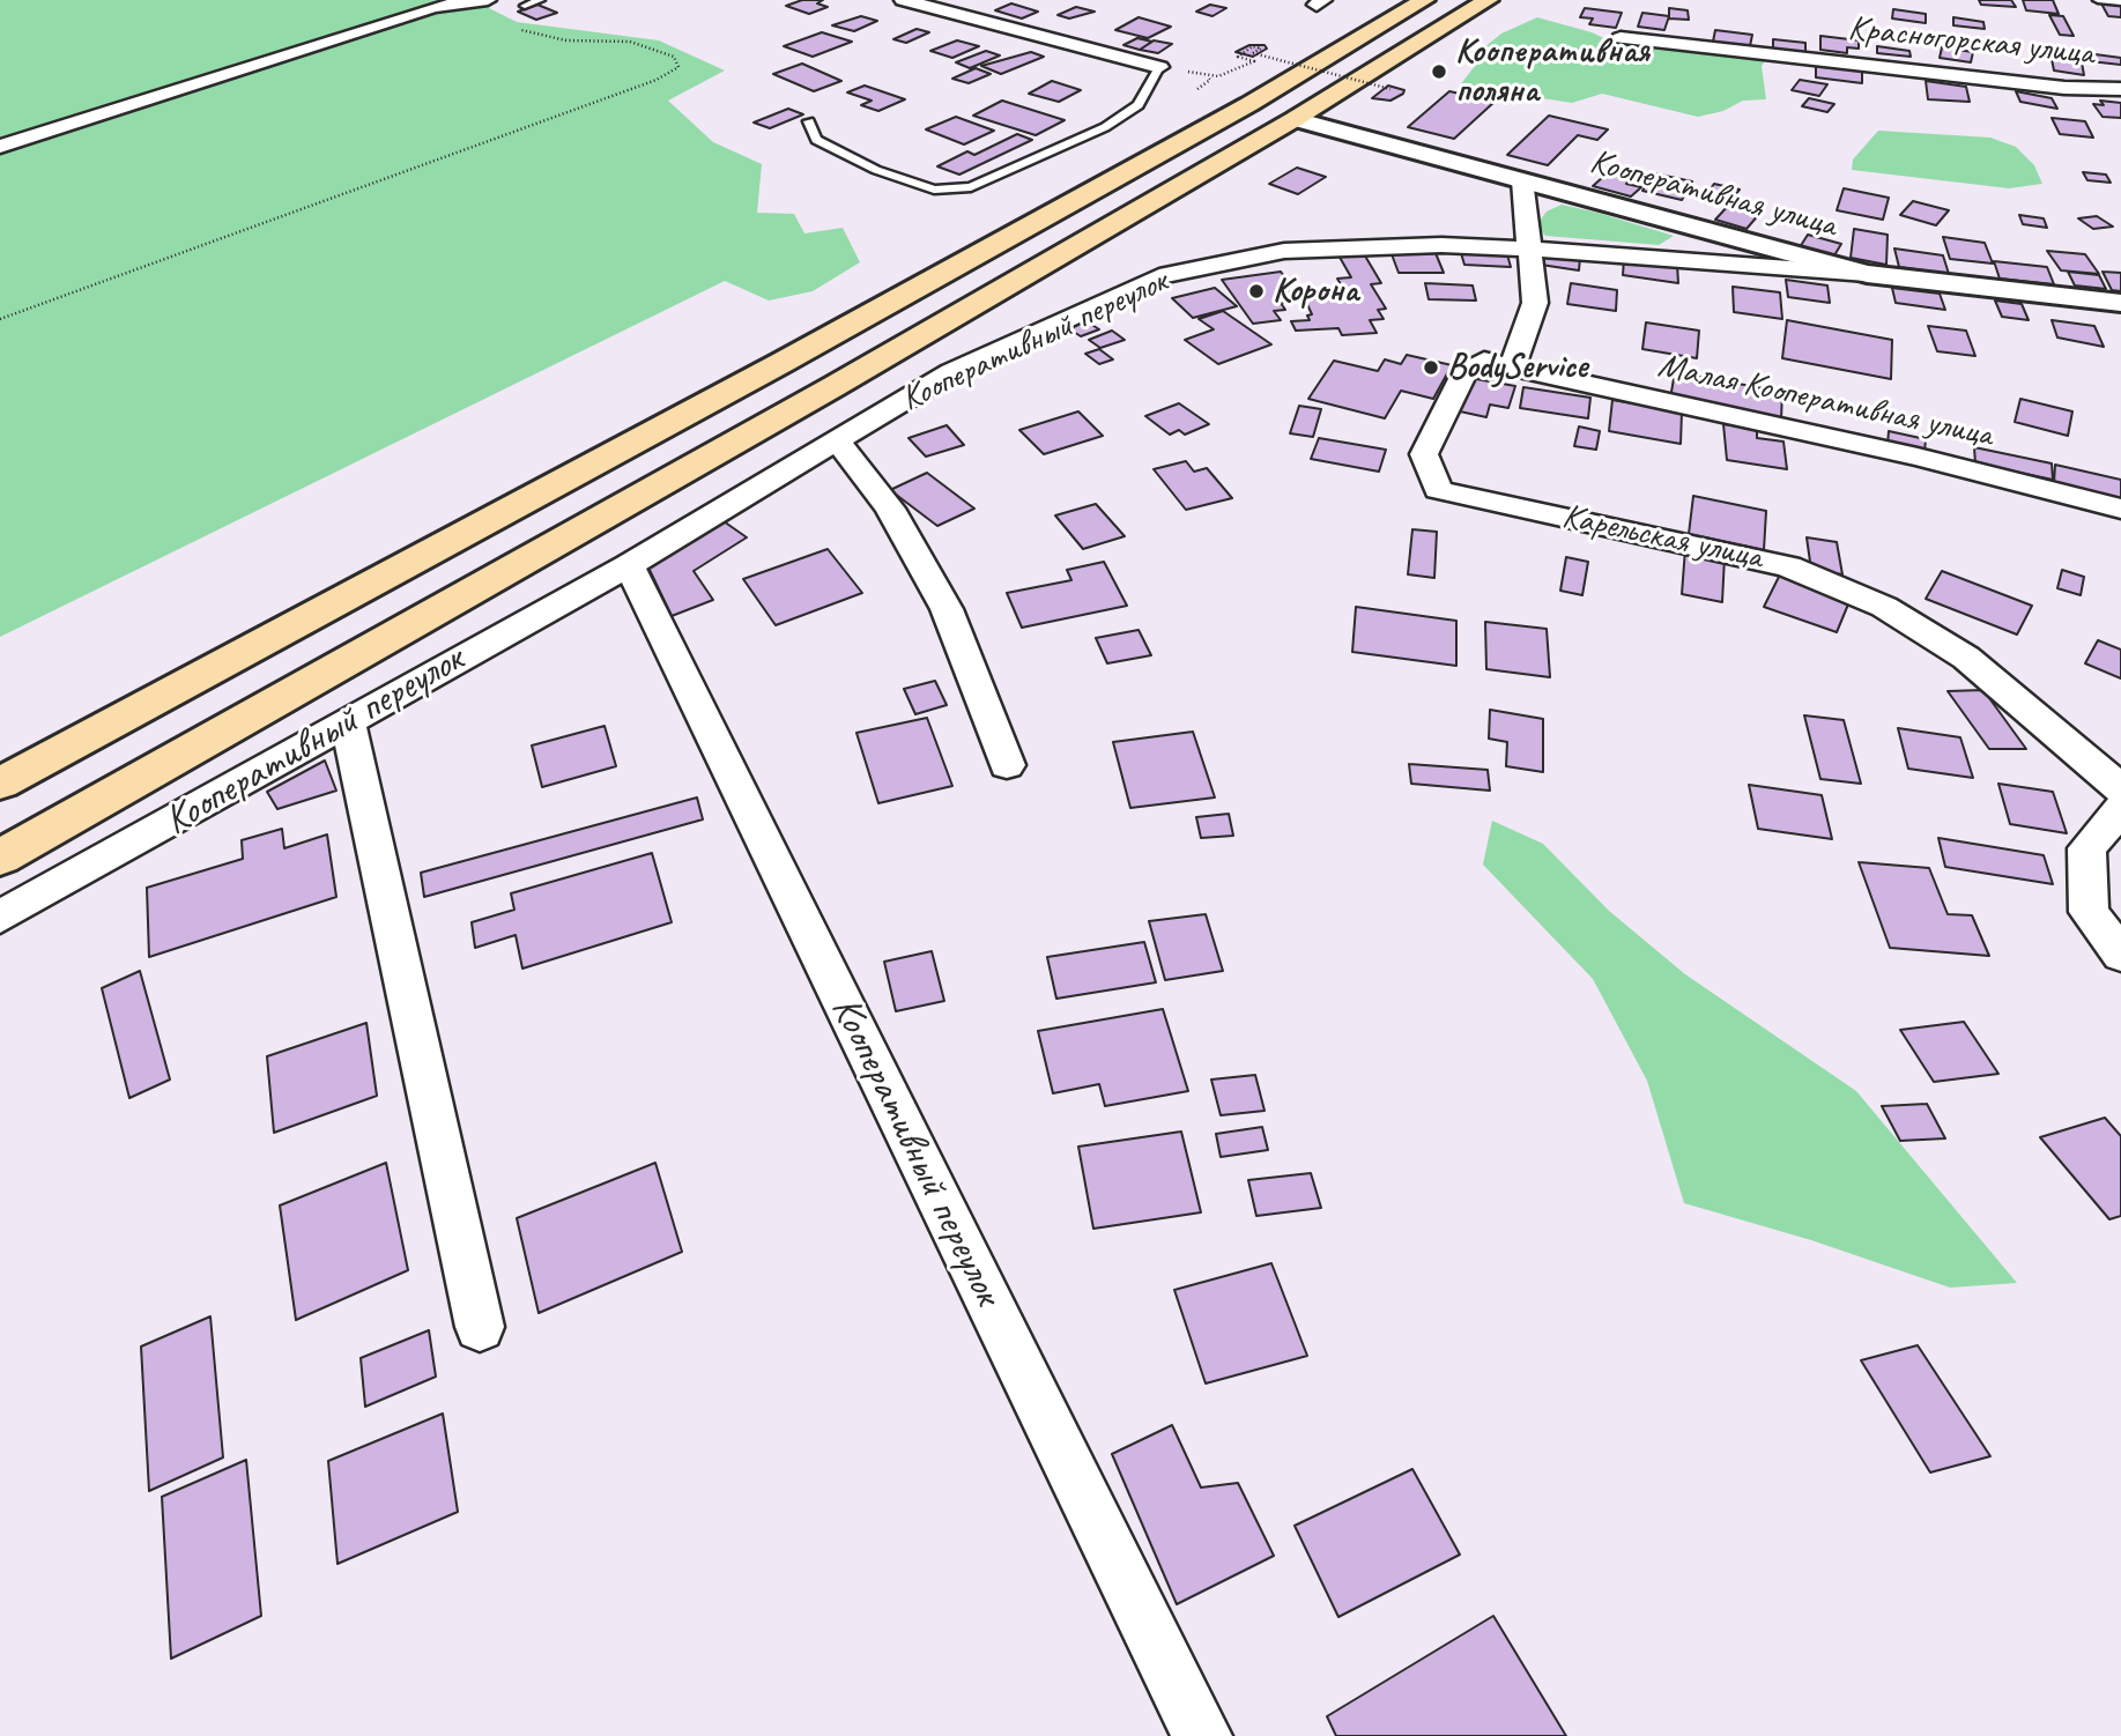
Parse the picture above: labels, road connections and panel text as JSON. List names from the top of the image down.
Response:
{
  "streets": {
    "street": [
      "Красногорская улица",
      "Кооперативная улица",
      "Кооперативный переулок",
      "Малая Кооперативная улица",
      "Карельская улица"
    ]
  },
  "crossings": [
    ["Кооперативная улица", "Кооперативный переулок"],
    ["Малая Кооперативная улица", "Карельская улица"]
  ],
  "places": ["Кооперативная поляна", "Корона", "BodyService"]
}
